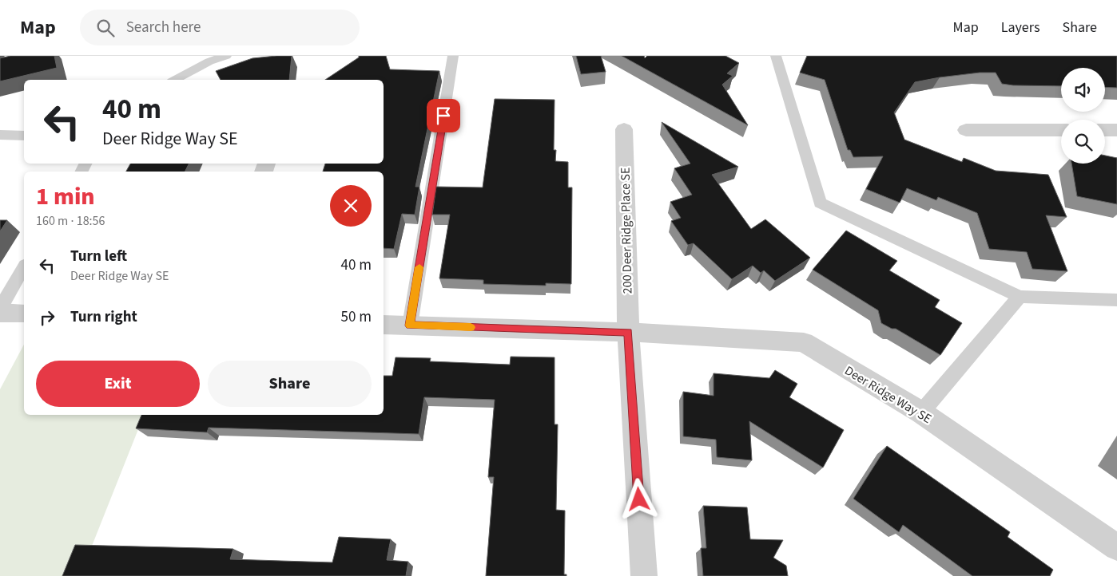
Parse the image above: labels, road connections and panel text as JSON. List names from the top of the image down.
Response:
{
  "streets": {
    "street": ["200 Deer Ridge Place SE", "Deer Ridge Way SE"]
  },
  "crossings": [
    ["200 Deer Ridge Place SE", "Deer Ridge Way SE"]
  ],
  "page": {
    "header": "Map",
    "search": "Search here",
    "nav": ["Map", "Layers", "Share"],
    "turn": ["40 m", "Deer Ridge Way SE"],
    "heading": ["1 min", "160 m · 18:56"],
    "list": [
      {
        "name": "Turn left",
        "note": "Deer Ridge Way SE",
        "value": "40 m"
      },
      {
        "name": "Turn right",
        "value": "50 m"
      }
    ],
    "buttons": ["Exit", "Share"]
  }
}
